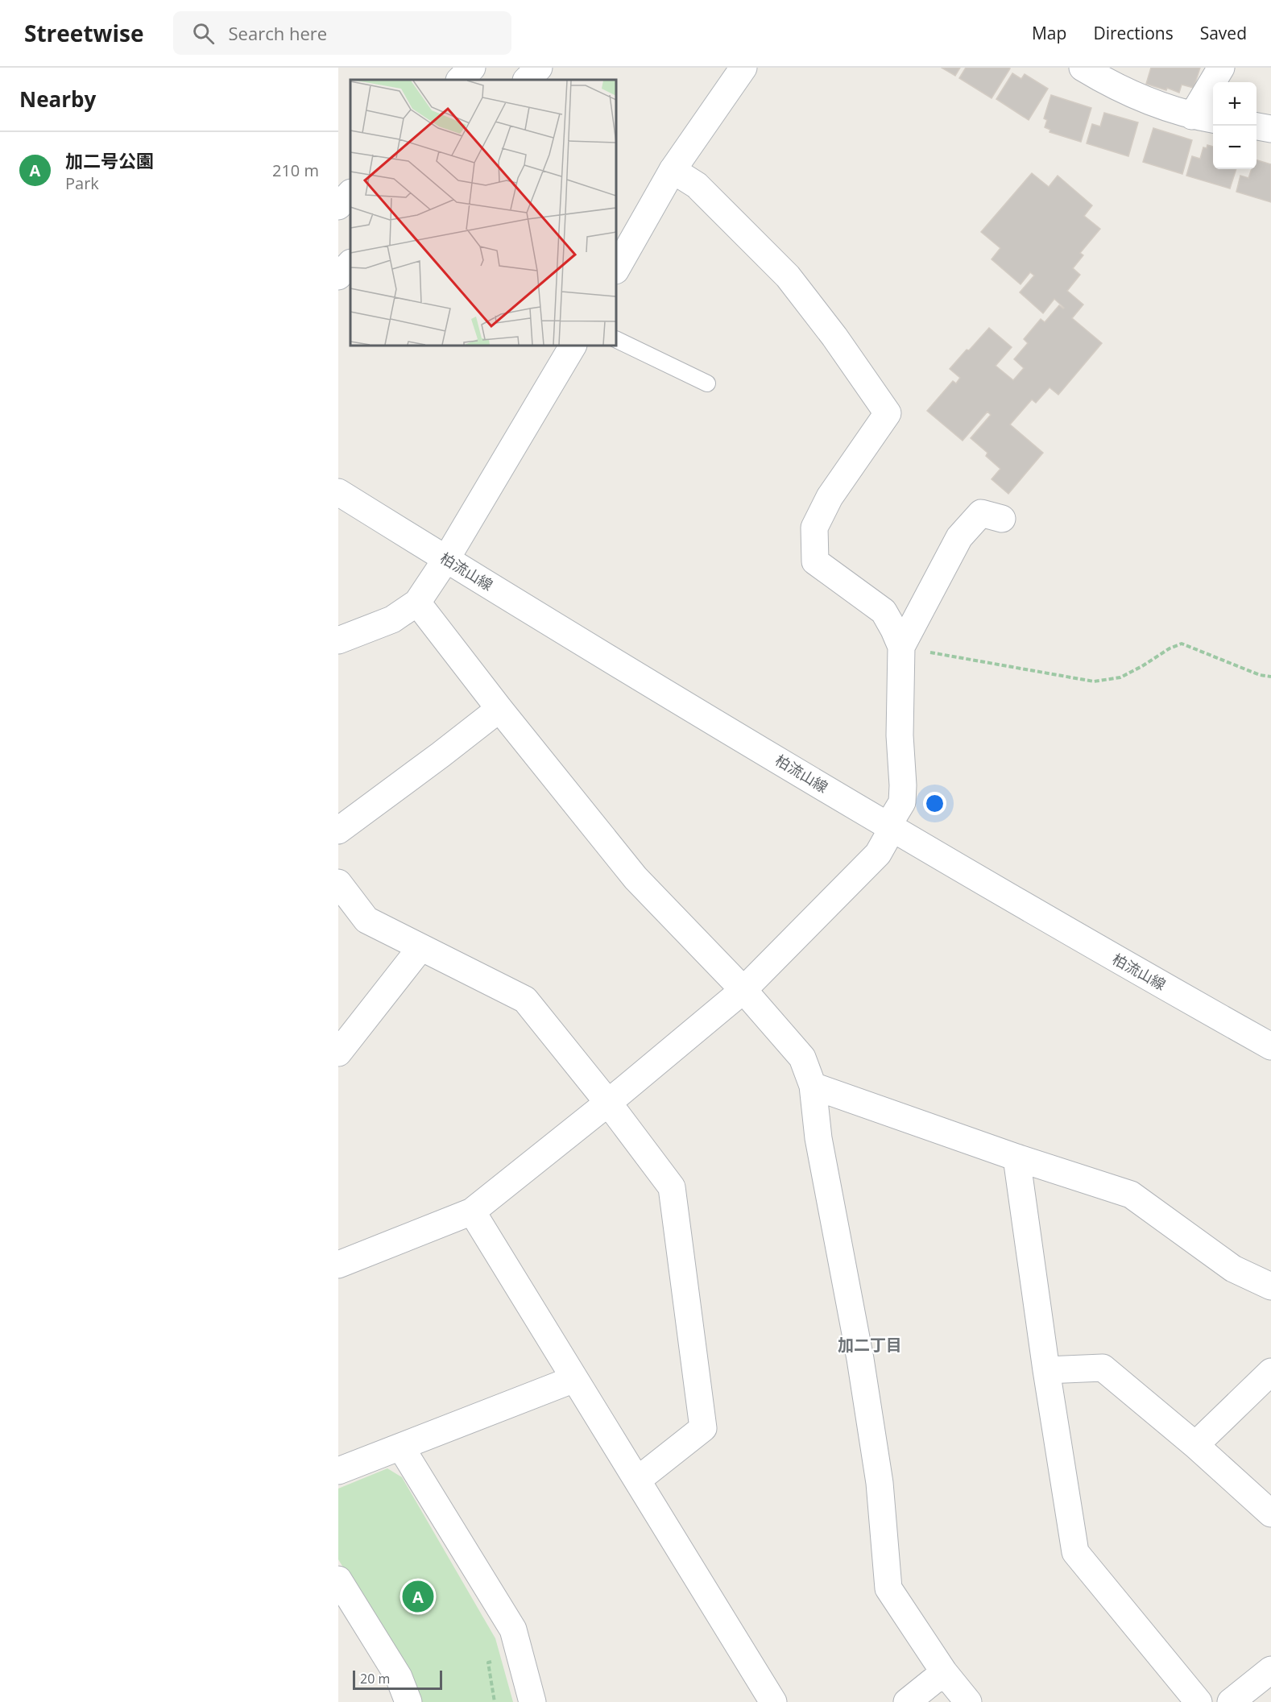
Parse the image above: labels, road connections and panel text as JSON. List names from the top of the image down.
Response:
{
  "streets": {
    "street": ["柏流山線"]
  },
  "districts": ["加二丁目"],
  "scale_bar": "20 m",
  "page": {
    "header": "Streetwise",
    "search": "Search here",
    "nav": ["Map", "Directions", "Saved"],
    "heading": "Nearby",
    "map_buttons": ["+", "−"],
    "list": [
      {
        "mark": "A",
        "name": "加二号公園",
        "note": "Park",
        "value": "210 m"
      }
    ],
    "pins": "A",
    "scale": "20 m"
  }
}
